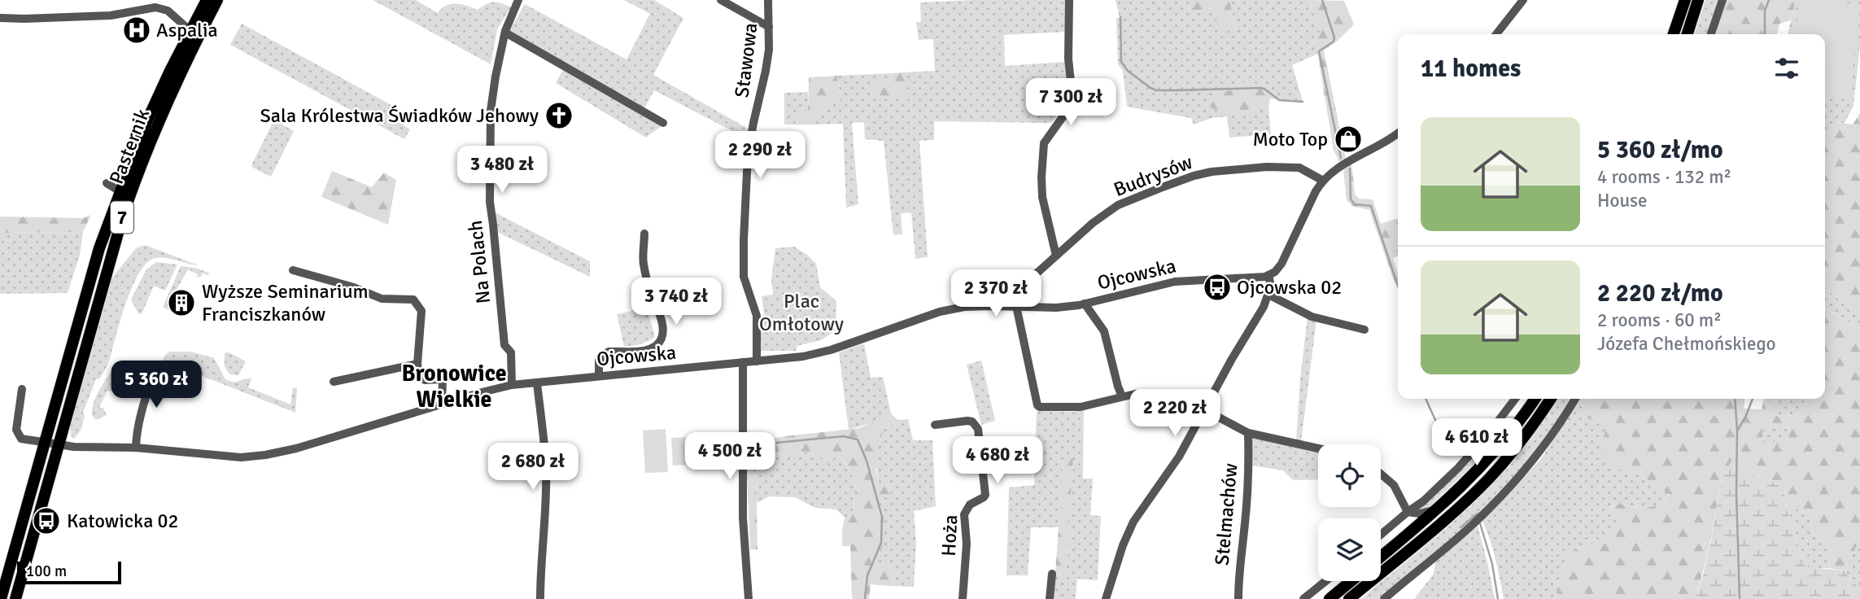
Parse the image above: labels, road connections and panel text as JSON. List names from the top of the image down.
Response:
{
  "streets": {
    "main road": ["Pasternik", "7"],
    "street": [
      "Stawowa",
      "Budrysów",
      "Na Polach",
      "Ojcowska",
      "Stelmachów",
      "Hoża"
    ]
  },
  "crossings": [
    ["Stawowa", "Ojcowska"],
    ["Pasternik", "7"],
    ["Pasternik", "Ojcowska"],
    ["Budrysów", "Ojcowska"],
    ["7", "Ojcowska"],
    ["Na Polach", "Ojcowska"]
  ],
  "districts": ["Bronowice Wielkie"],
  "parks": ["Plac Omłotowy"],
  "places": {
    "hospital": ["Aspalia"],
    "church": ["Sala Królestwa Świadków Jehowy"],
    "shop": ["Moto Top"],
    "bus stop": ["Ojcowska 02", "Katowicka 02"],
    "building": ["Wyższe Seminarium Franciszkanów"]
  },
  "scale_bar": "100 m",
  "page": {
    "heading": "11 homes",
    "price": [
      "7 300 zł",
      "2 290 zł",
      "3 480 zł",
      "2 370 zł",
      "3 740 zł",
      "5 360 zł",
      "2 220 zł",
      "4 610 zł",
      "4 500 zł",
      "4 680 zł",
      "2 680 zł"
    ],
    "list": [
      {
        "name": "5 360 zł/mo",
        "note": "4 rooms · 132 m² · House"
      },
      {
        "name": "2 220 zł/mo",
        "note": "2 rooms · 60 m² · Józefa Chełmońskiego"
      }
    ],
    "scale": "100 m"
  }
}
